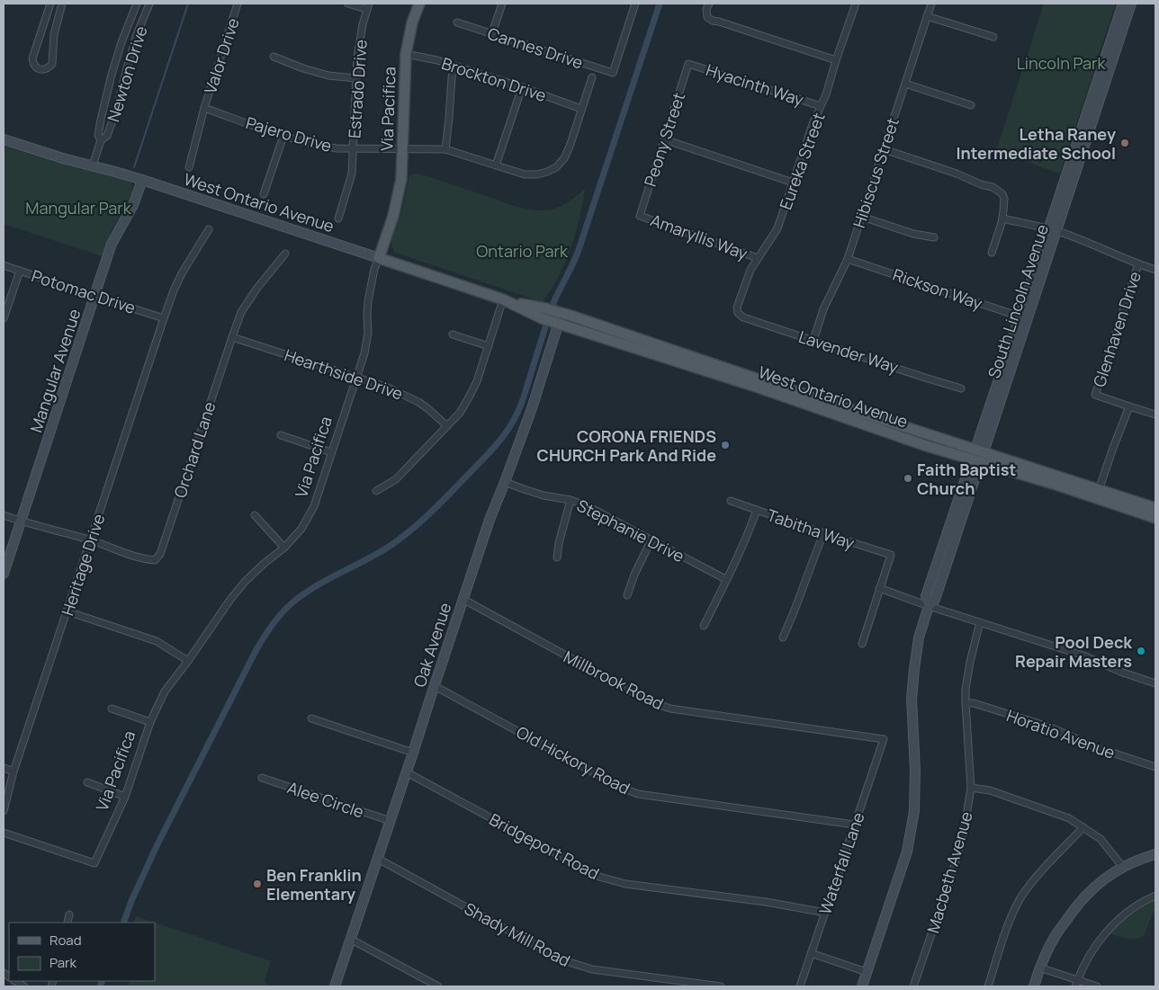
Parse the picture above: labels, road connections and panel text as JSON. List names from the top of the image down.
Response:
{
  "streets": {
    "main road": [
      "Via Pacifica",
      "West Ontario Avenue",
      "South Lincoln Avenue",
      "Mangular Avenue",
      "Oak Avenue"
    ],
    "street": [
      "Cannes Drive",
      "Valor Drive",
      "Newton Drive",
      "Brockton Drive",
      "Hyacinth Way",
      "Estrado Drive",
      "Pajero Drive",
      "Peony Street",
      "Eureka Street",
      "Hibiscus Street",
      "Amaryllis Way",
      "Rickson Way",
      "Potomac Drive",
      "Glenhaven Drive",
      "Lavender Way",
      "Hearthside Drive",
      "Orchard Lane",
      "Tabitha Way",
      "Stephanie Drive",
      "Heritage Drive",
      "Millbrook Road",
      "Horatio Avenue",
      "Old Hickory Road",
      "Alee Circle",
      "Bridgeport Road",
      "Waterfall Lane",
      "Macbeth Avenue",
      "Shady Mill Road"
    ]
  },
  "crossings": [
    ["Valor Drive", "Pajero Drive"],
    ["Newton Drive", "West Ontario Avenue"],
    ["Brockton Drive", "Via Pacifica"],
    ["Brockton Drive", "Pajero Drive"],
    ["Hyacinth Way", "Peony Street"],
    ["Hyacinth Way", "Eureka Street"],
    ["Estrado Drive", "Pajero Drive"],
    ["Via Pacifica", "Pajero Drive"],
    ["Via Pacifica", "West Ontario Avenue"],
    ["Via Pacifica", "Hearthside Drive"],
    ["Peony Street", "Amaryllis Way"],
    ["Eureka Street", "Amaryllis Way"],
    ["Eureka Street", "Lavender Way"],
    ["Hibiscus Street", "Rickson Way"],
    ["Hibiscus Street", "Lavender Way"],
    ["West Ontario Avenue", "South Lincoln Avenue"],
    ["West Ontario Avenue", "Mangular Avenue"],
    ["West Ontario Avenue", "Oak Avenue"],
    ["Rickson Way", "South Lincoln Avenue"],
    ["Potomac Drive", "Mangular Avenue"],
    ["Potomac Drive", "Heritage Drive"],
    ["Hearthside Drive", "Orchard Lane"],
    ["Orchard Lane", "Heritage Drive"],
    ["Stephanie Drive", "Oak Avenue"],
    ["Oak Avenue", "Millbrook Road"],
    ["Oak Avenue", "Old Hickory Road"],
    ["Oak Avenue", "Alee Circle"],
    ["Oak Avenue", "Bridgeport Road"],
    ["Oak Avenue", "Shady Mill Road"],
    ["Millbrook Road", "Waterfall Lane"],
    ["Horatio Avenue", "Macbeth Avenue"],
    ["Old Hickory Road", "Waterfall Lane"],
    ["Bridgeport Road", "Waterfall Lane"]
  ],
  "parks": ["Lincoln Park", "Mangular Park", "Ontario Park"],
  "places": [
    "Letha Raney Intermediate School",
    "CORONA FRIENDS CHURCH Park And Ride",
    "Faith Baptist Church",
    "Pool Deck Repair Masters",
    "Ben Franklin Elementary"
  ],
  "legend": ["Road", "Park"]
}
